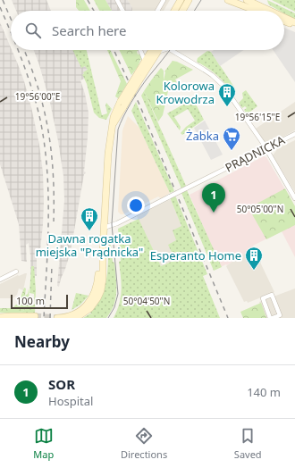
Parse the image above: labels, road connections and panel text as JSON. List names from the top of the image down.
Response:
{
  "streets": {
    "street": ["PRĄDNICKA"]
  },
  "places": {
    "building": ["Kolorowa Krowodrza", "Dawna rogatka miejska \"Prądnicka\"", "Esperanto Home"],
    "supermarket": ["Żabka"]
  },
  "scale_bar": "100 m",
  "page": {
    "search": "Search here",
    "pins": "1",
    "scale": "100 m",
    "heading": "Nearby",
    "list": [
      {
        "mark": "1",
        "name": "SOR",
        "note": "Hospital",
        "value": "140 m"
      }
    ],
    "nav": ["Map", "Directions", "Saved"]
  },
  "coordinates": [
    "19°56'00\"E",
    "19°56'15\"E",
    "50°05'00\"N",
    "50°04'50\"N"
  ]
}
